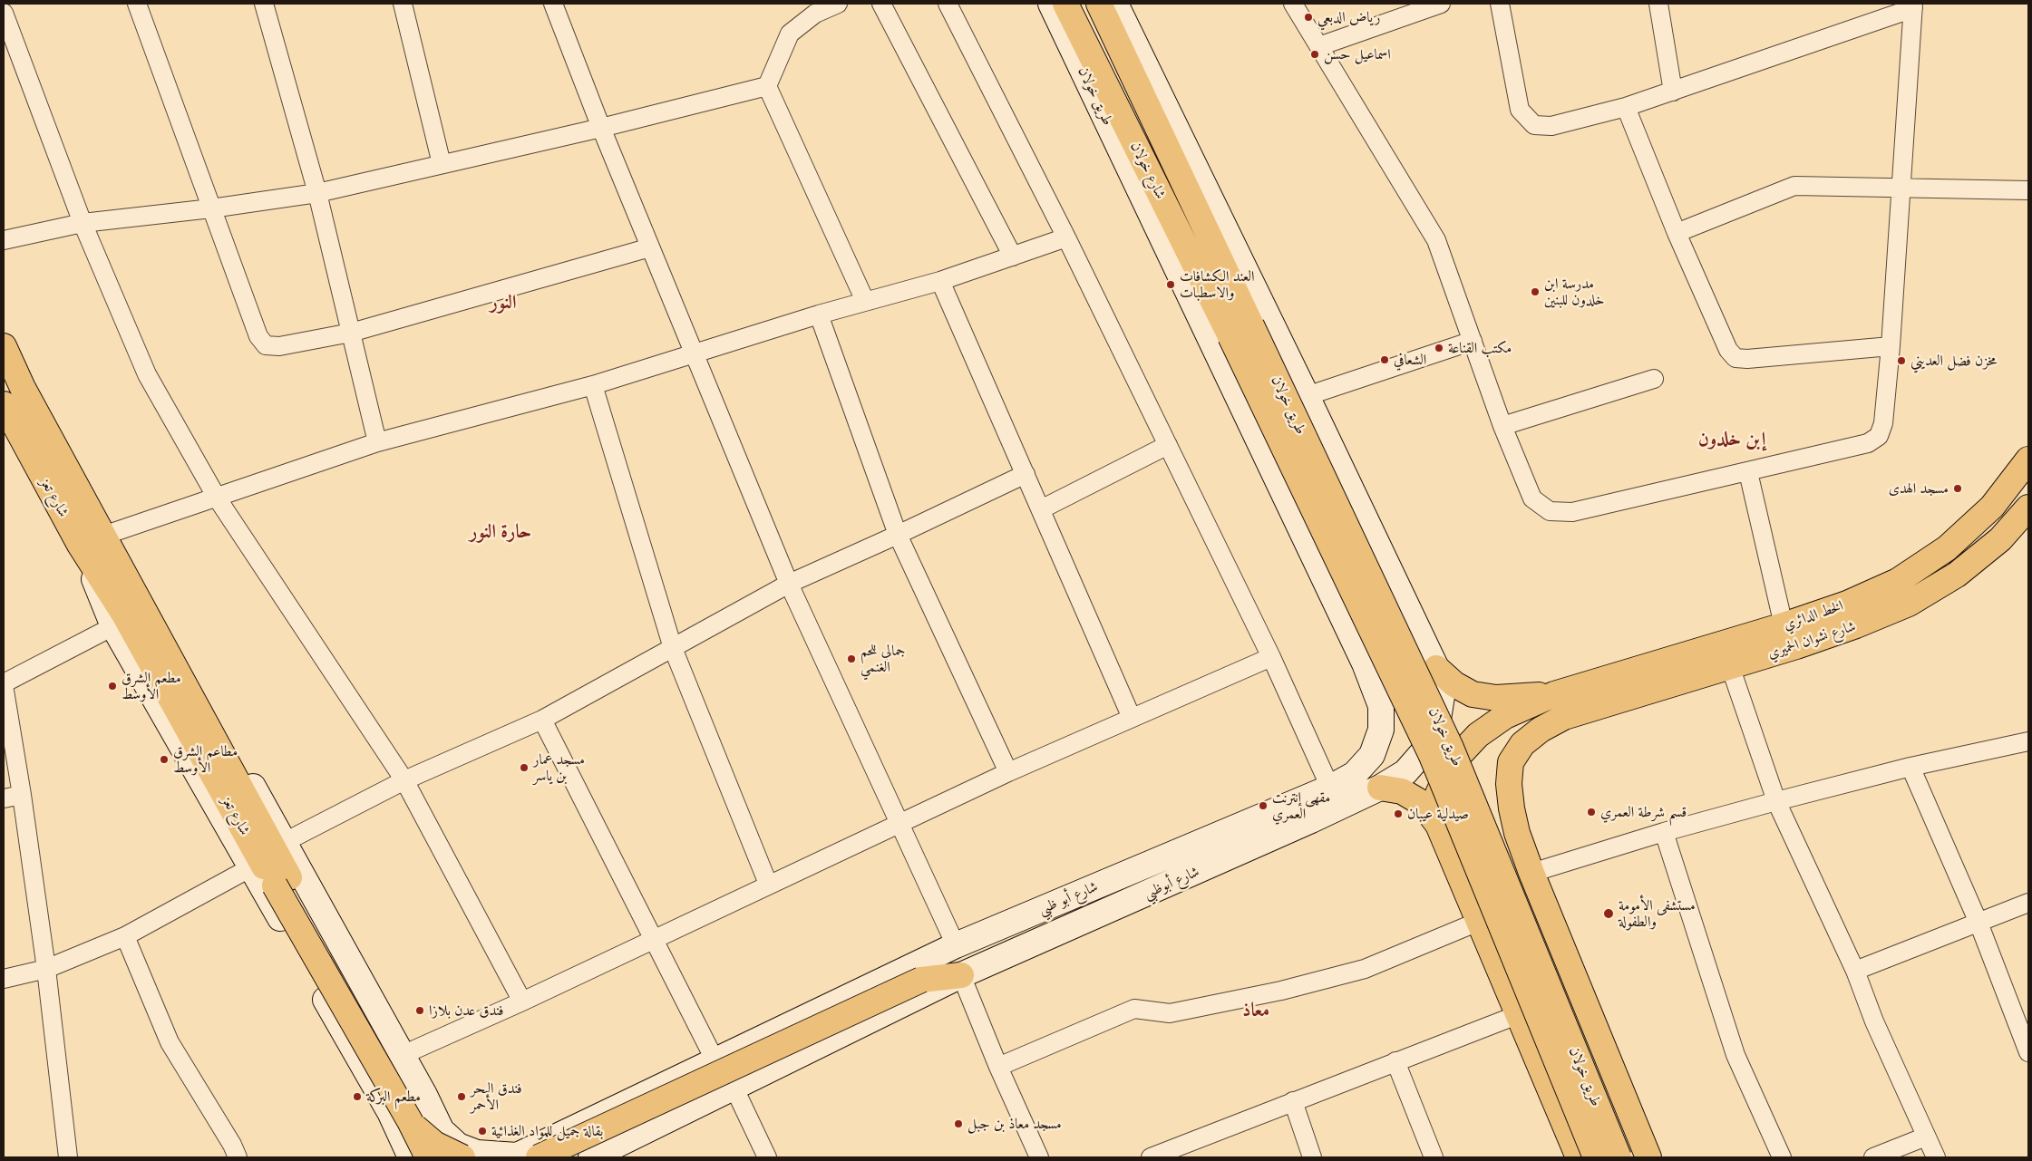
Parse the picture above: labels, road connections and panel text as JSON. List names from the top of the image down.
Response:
{
  "streets": {
    "main road": [
      "طريق خولان",
      "شارع خولان",
      "شارع تعز",
      "الخط الدائري",
      "شارع نشوان الحميري",
      "شارع أبوظبي",
      "شارع أبو ظبي"
    ]
  },
  "crossings": [
    ["طريق خولان", "شارع خولان"],
    ["طريق خولان", "شارع نشوان الحميري"],
    ["طريق خولان", "شارع أبوظبي"],
    ["طريق خولان", "شارع أبو ظبي"],
    ["شارع أبوظبي", "شارع أبو ظبي"]
  ],
  "districts": [
    "النور",
    "إبن خلدون",
    "حارة النور",
    "معاذ"
  ],
  "places": [
    "رياض الدبعي",
    "اسماعيل حسن",
    "العند الكشافات والاسطبات",
    "مدرسة ابن خلدون للبنين",
    "مكتب القناعة",
    "الشعافي",
    "مخزن فضل العديني",
    "مسجد الهدى",
    "جمالي للحم الغنمي",
    "مطعم الشرق الأوسط",
    "مطاعم الشرق الأوسط",
    "مسجد عمار بن ياسر",
    "مقهى إنترنت العمري",
    "قسم شرطة العمري",
    "صيدلية عيبان",
    "مستشفى الأمومة والطفولة",
    "فندق عدن بلازا",
    "مطعم البركة",
    "فندق البحر الأحمر",
    "مسجد معاذ بن جبل",
    "بقالة جميل للمواد الغذائية"
  ]
}
